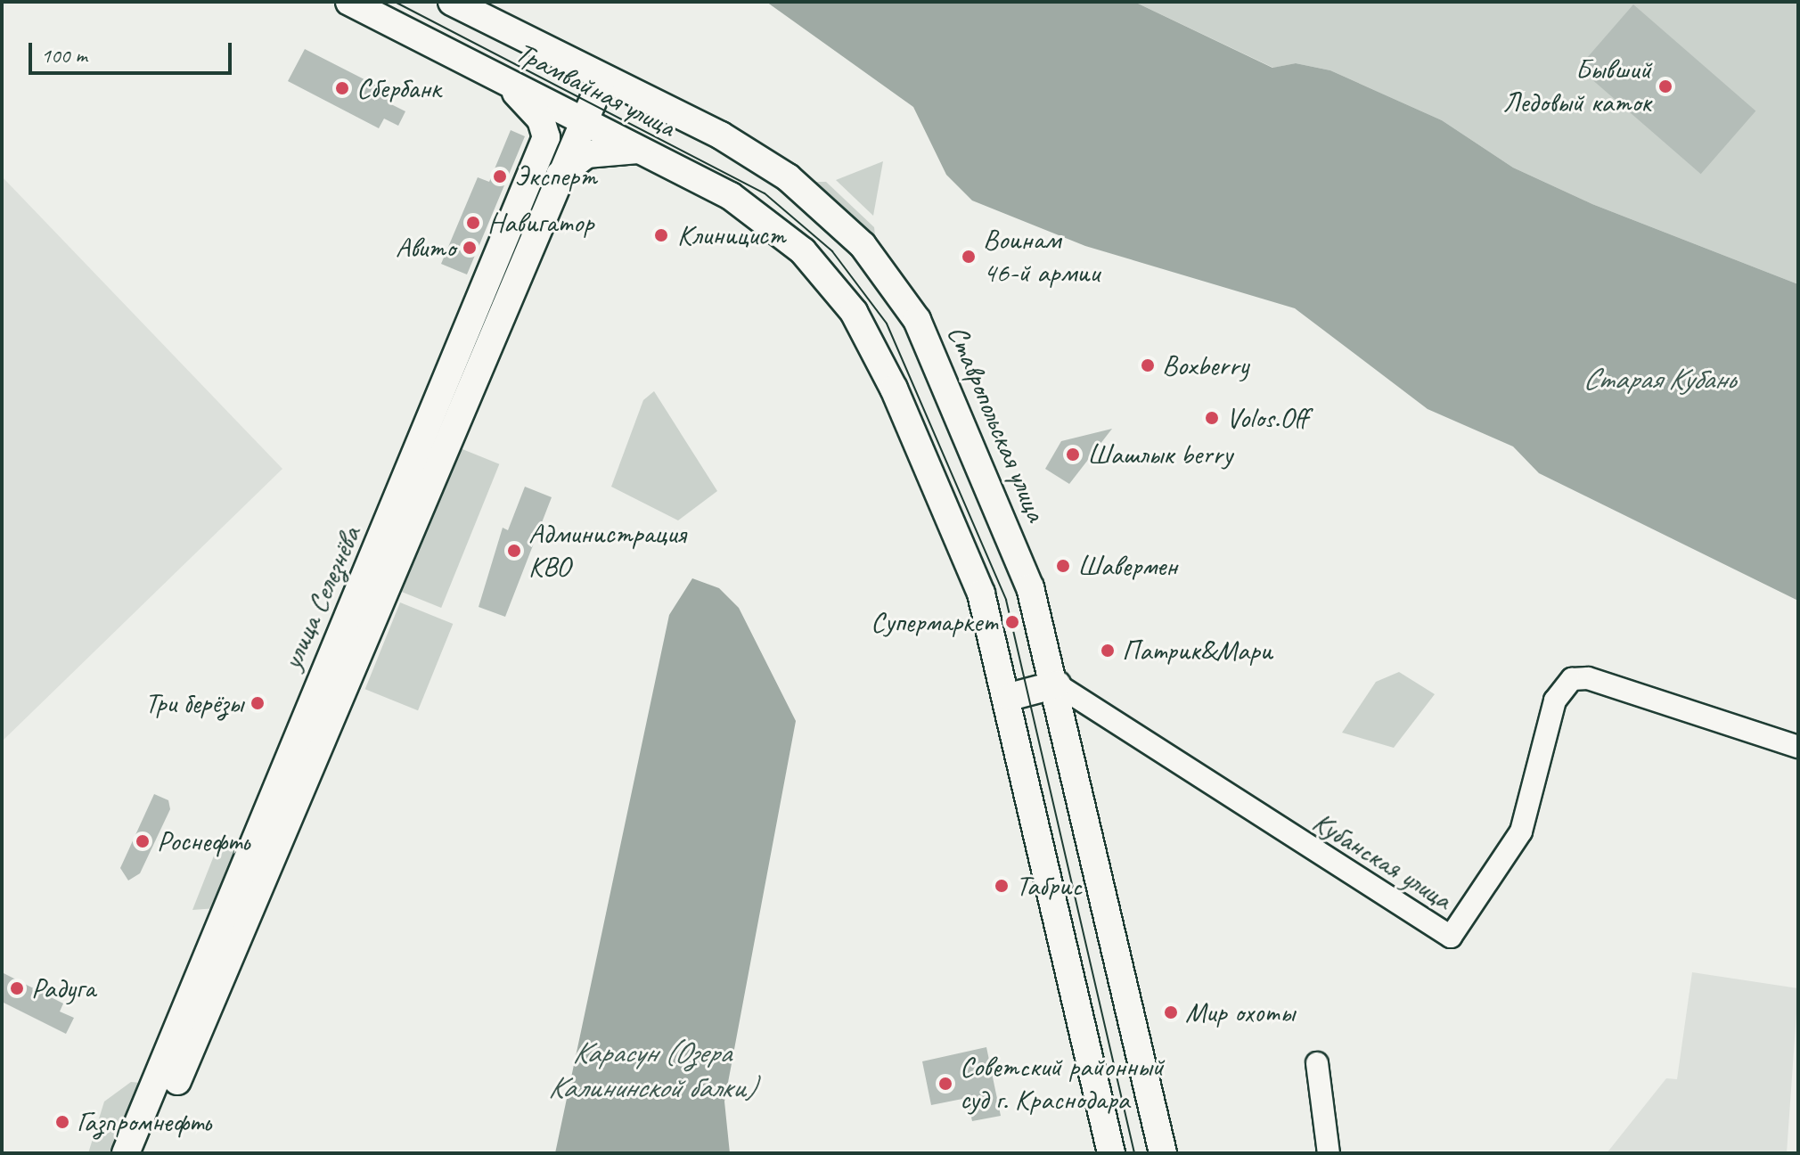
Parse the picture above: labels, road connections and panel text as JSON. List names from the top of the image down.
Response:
{
  "streets": {
    "main road": ["Трамвайная улица", "Ставропольская улица", "улица Селезнёва"],
    "street": ["Кубанская улица"]
  },
  "crossings": [
    ["Трамвайная улица", "Ставропольская улица"],
    ["Трамвайная улица", "улица Селезнёва"],
    ["Ставропольская улица", "Кубанская улица"]
  ],
  "water": ["Старая Кубань", "Карасун (Озера Калининской балки)"],
  "places": [
    "Бывший Ледовый каток",
    "Сбербанк",
    "Эксперт",
    "Навигатор",
    "Клиницист",
    "Авито",
    "Воинам 46-й армии",
    "Boxberry",
    "Volos.Off",
    "Шашлык berry",
    "Администрация КВО",
    "Шавермен",
    "Супермаркет",
    "Патрик&Мари",
    "Три берёзы",
    "Роснефть",
    "Табрис",
    "Радуга",
    "Мир охоты",
    "Советский районный суд г. Краснодара",
    "Газпромнефть"
  ],
  "scale_bar": "100 m"
}
